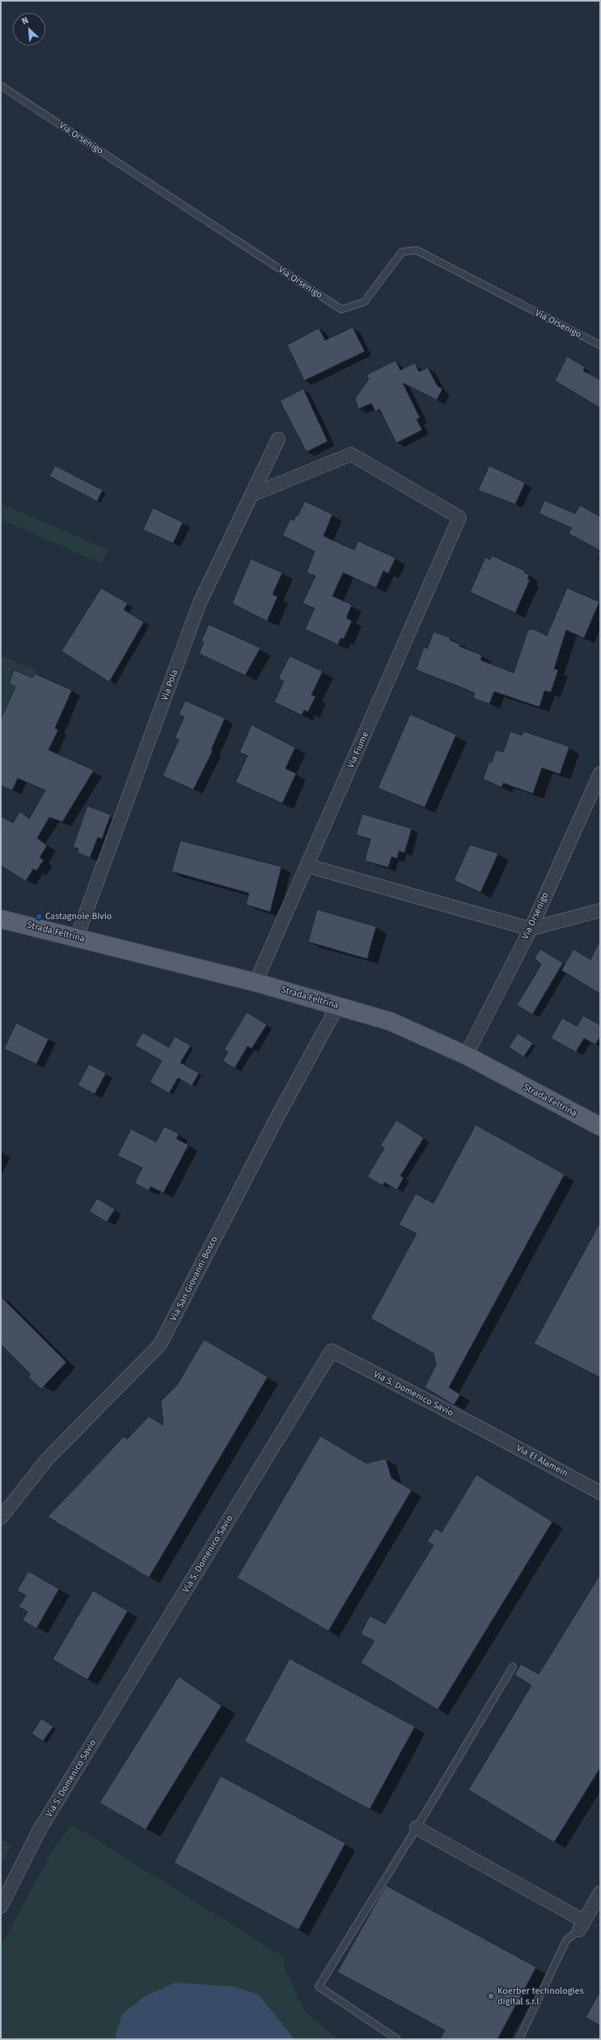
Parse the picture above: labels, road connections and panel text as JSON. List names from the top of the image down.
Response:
{
  "streets": {
    "main road": ["Strada Feltrina"],
    "street": [
      "Via Orsenigo",
      "Via Pola",
      "Via Fiume",
      "Via San Giovanni Bosco",
      "Via S. Domenico Savio",
      "Via El Alamein"
    ]
  },
  "crossings": [
    ["Via Orsenigo", "Strada Feltrina"],
    ["Via Pola", "Via Fiume"],
    ["Via Pola", "Strada Feltrina"],
    ["Via Fiume", "Strada Feltrina"],
    ["Strada Feltrina", "Via San Giovanni Bosco"],
    ["Via S. Domenico Savio", "Via El Alamein"]
  ],
  "places": ["Castagnole Bivio", "Koerber technologies digital s.r.l."],
  "north": "top left"
}
